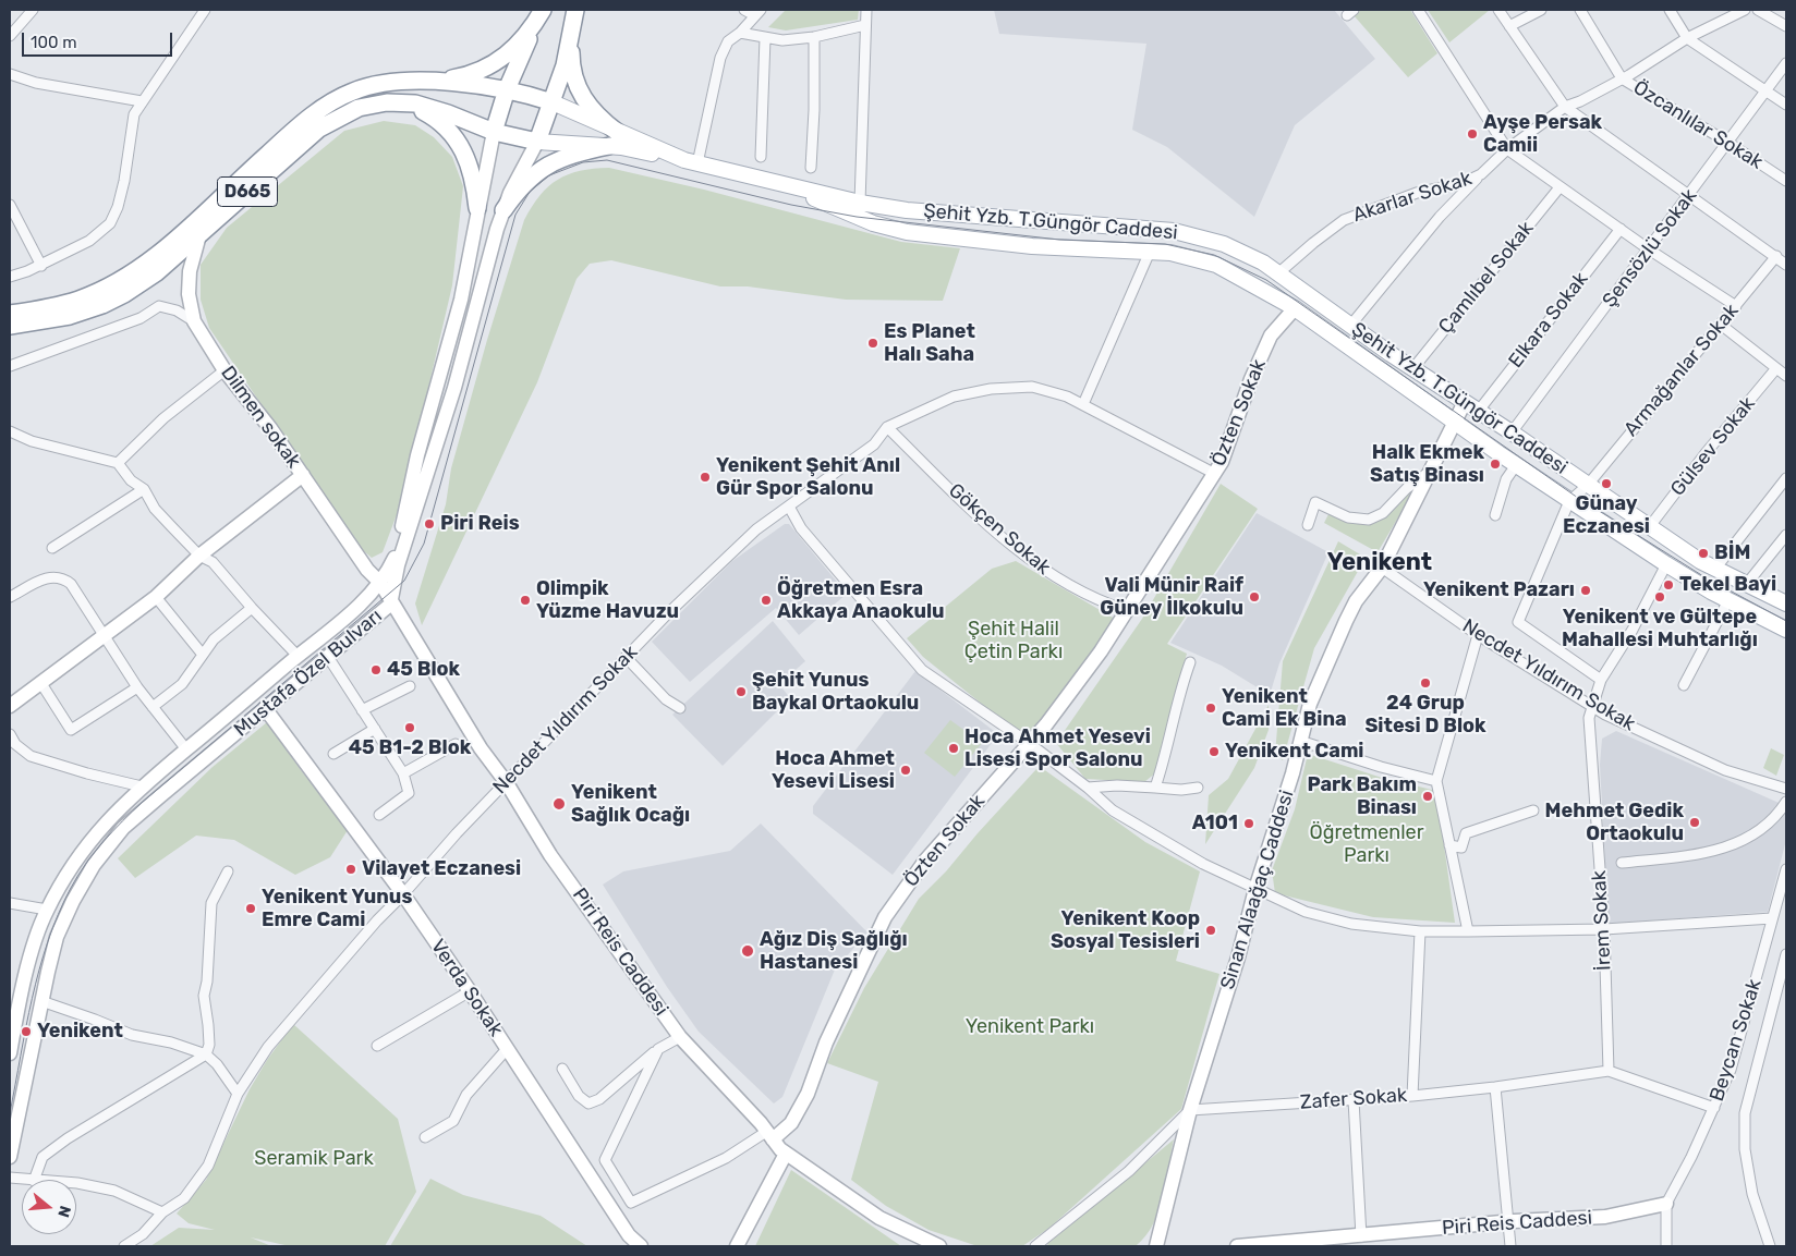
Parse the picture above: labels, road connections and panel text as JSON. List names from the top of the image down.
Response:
{
  "streets": {
    "highway": ["D665"],
    "main road": [
      "Şehit Yzb. T.Güngör Caddesi",
      "Özten Sokak",
      "Dilmen sokak",
      "Mustafa Özel Bulvarı",
      "Sinan Alaağaç Caddesi",
      "Piri Reis Caddesi",
      "Verda Sokak"
    ],
    "street": [
      "Özcanlılar Sokak",
      "Akarlar Sokak",
      "Şensözlü Sokak",
      "Çamlıbel Sokak",
      "Elkara Sokak",
      "Armağanlar Sokak",
      "Gülsev Sokak",
      "Gökçen Sokak",
      "Necdet Yıldırım Sokak",
      "İrem Sokak",
      "Beycan Sokak",
      "Zafer Sokak"
    ]
  },
  "crossings": [
    ["Özcanlılar Sokak", "Akarlar Sokak"],
    ["Özcanlılar Sokak", "Şensözlü Sokak"],
    ["D665", "Dilmen sokak"],
    ["D665", "Mustafa Özel Bulvarı"],
    ["Akarlar Sokak", "Şehit Yzb. T.Güngör Caddesi"],
    ["Şehit Yzb. T.Güngör Caddesi", "Şensözlü Sokak"],
    ["Şehit Yzb. T.Güngör Caddesi", "Çamlıbel Sokak"],
    ["Şehit Yzb. T.Güngör Caddesi", "Elkara Sokak"],
    ["Şehit Yzb. T.Güngör Caddesi", "Armağanlar Sokak"],
    ["Şehit Yzb. T.Güngör Caddesi", "Özten Sokak"],
    ["Şehit Yzb. T.Güngör Caddesi", "Gülsev Sokak"],
    ["Şehit Yzb. T.Güngör Caddesi", "Sinan Alaağaç Caddesi"],
    ["Şehit Yzb. T.Güngör Caddesi", "İrem Sokak"],
    ["Özten Sokak", "Gökçen Sokak"],
    ["Özten Sokak", "Necdet Yıldırım Sokak"],
    ["Özten Sokak", "Piri Reis Caddesi"],
    ["Dilmen sokak", "Mustafa Özel Bulvarı"],
    ["Dilmen sokak", "Piri Reis Caddesi"],
    ["Gökçen Sokak", "Necdet Yıldırım Sokak"],
    ["Mustafa Özel Bulvarı", "Piri Reis Caddesi"],
    ["Mustafa Özel Bulvarı", "Verda Sokak"],
    ["Necdet Yıldırım Sokak", "Sinan Alaağaç Caddesi"],
    ["Necdet Yıldırım Sokak", "İrem Sokak"],
    ["Necdet Yıldırım Sokak", "Piri Reis Caddesi"],
    ["Necdet Yıldırım Sokak", "Verda Sokak"],
    ["Sinan Alaağaç Caddesi", "Zafer Sokak"],
    ["İrem Sokak", "Zafer Sokak"],
    ["Piri Reis Caddesi", "Beycan Sokak"],
    ["Beycan Sokak", "Zafer Sokak"]
  ],
  "districts": ["Yenikent"],
  "parks": [
    "Şehit Halil Çetin Parkı",
    "Öğretmenler Parkı",
    "Yenikent Parkı",
    "Seramik Park"
  ],
  "places": [
    "Ayşe Persak Camii",
    "Es Planet Halı Saha",
    "Halk Ekmek Satış Binası",
    "Yenikent Şehit Anıl Gür Spor Salonu",
    "Günay Eczanesi",
    "Piri Reis",
    "BİM",
    "Tekel Bayi",
    "Yenikent Pazarı",
    "Vali Münir Raif Güney İlkokulu",
    "Yenikent ve Gültepe Mahallesi Muhtarlığı",
    "Olimpik Yüzme Havuzu",
    "Öğretmen Esra Akkaya Anaokulu",
    "45 Blok",
    "24 Grup Sitesi D Blok",
    "Şehit Yunus Baykal Ortaokulu",
    "Yenikent Cami Ek Bina",
    "45 B1-2 Blok",
    "Hoca Ahmet Yesevi Lisesi Spor Salonu",
    "Yenikent Cami",
    "Hoca Ahmet Yesevi Lisesi",
    "Park Bakım Binası",
    "Yenikent Sağlık Ocağı",
    "Mehmet Gedik Ortaokulu",
    "A101",
    "Vilayet Eczanesi",
    "Yenikent Yunus Emre Cami",
    "Yenikent Koop Sosyal Tesisleri",
    "Ağız Diş Sağlığı Hastanesi",
    "Yenikent"
  ],
  "scale_bar": "100 m",
  "north": "right"
}
